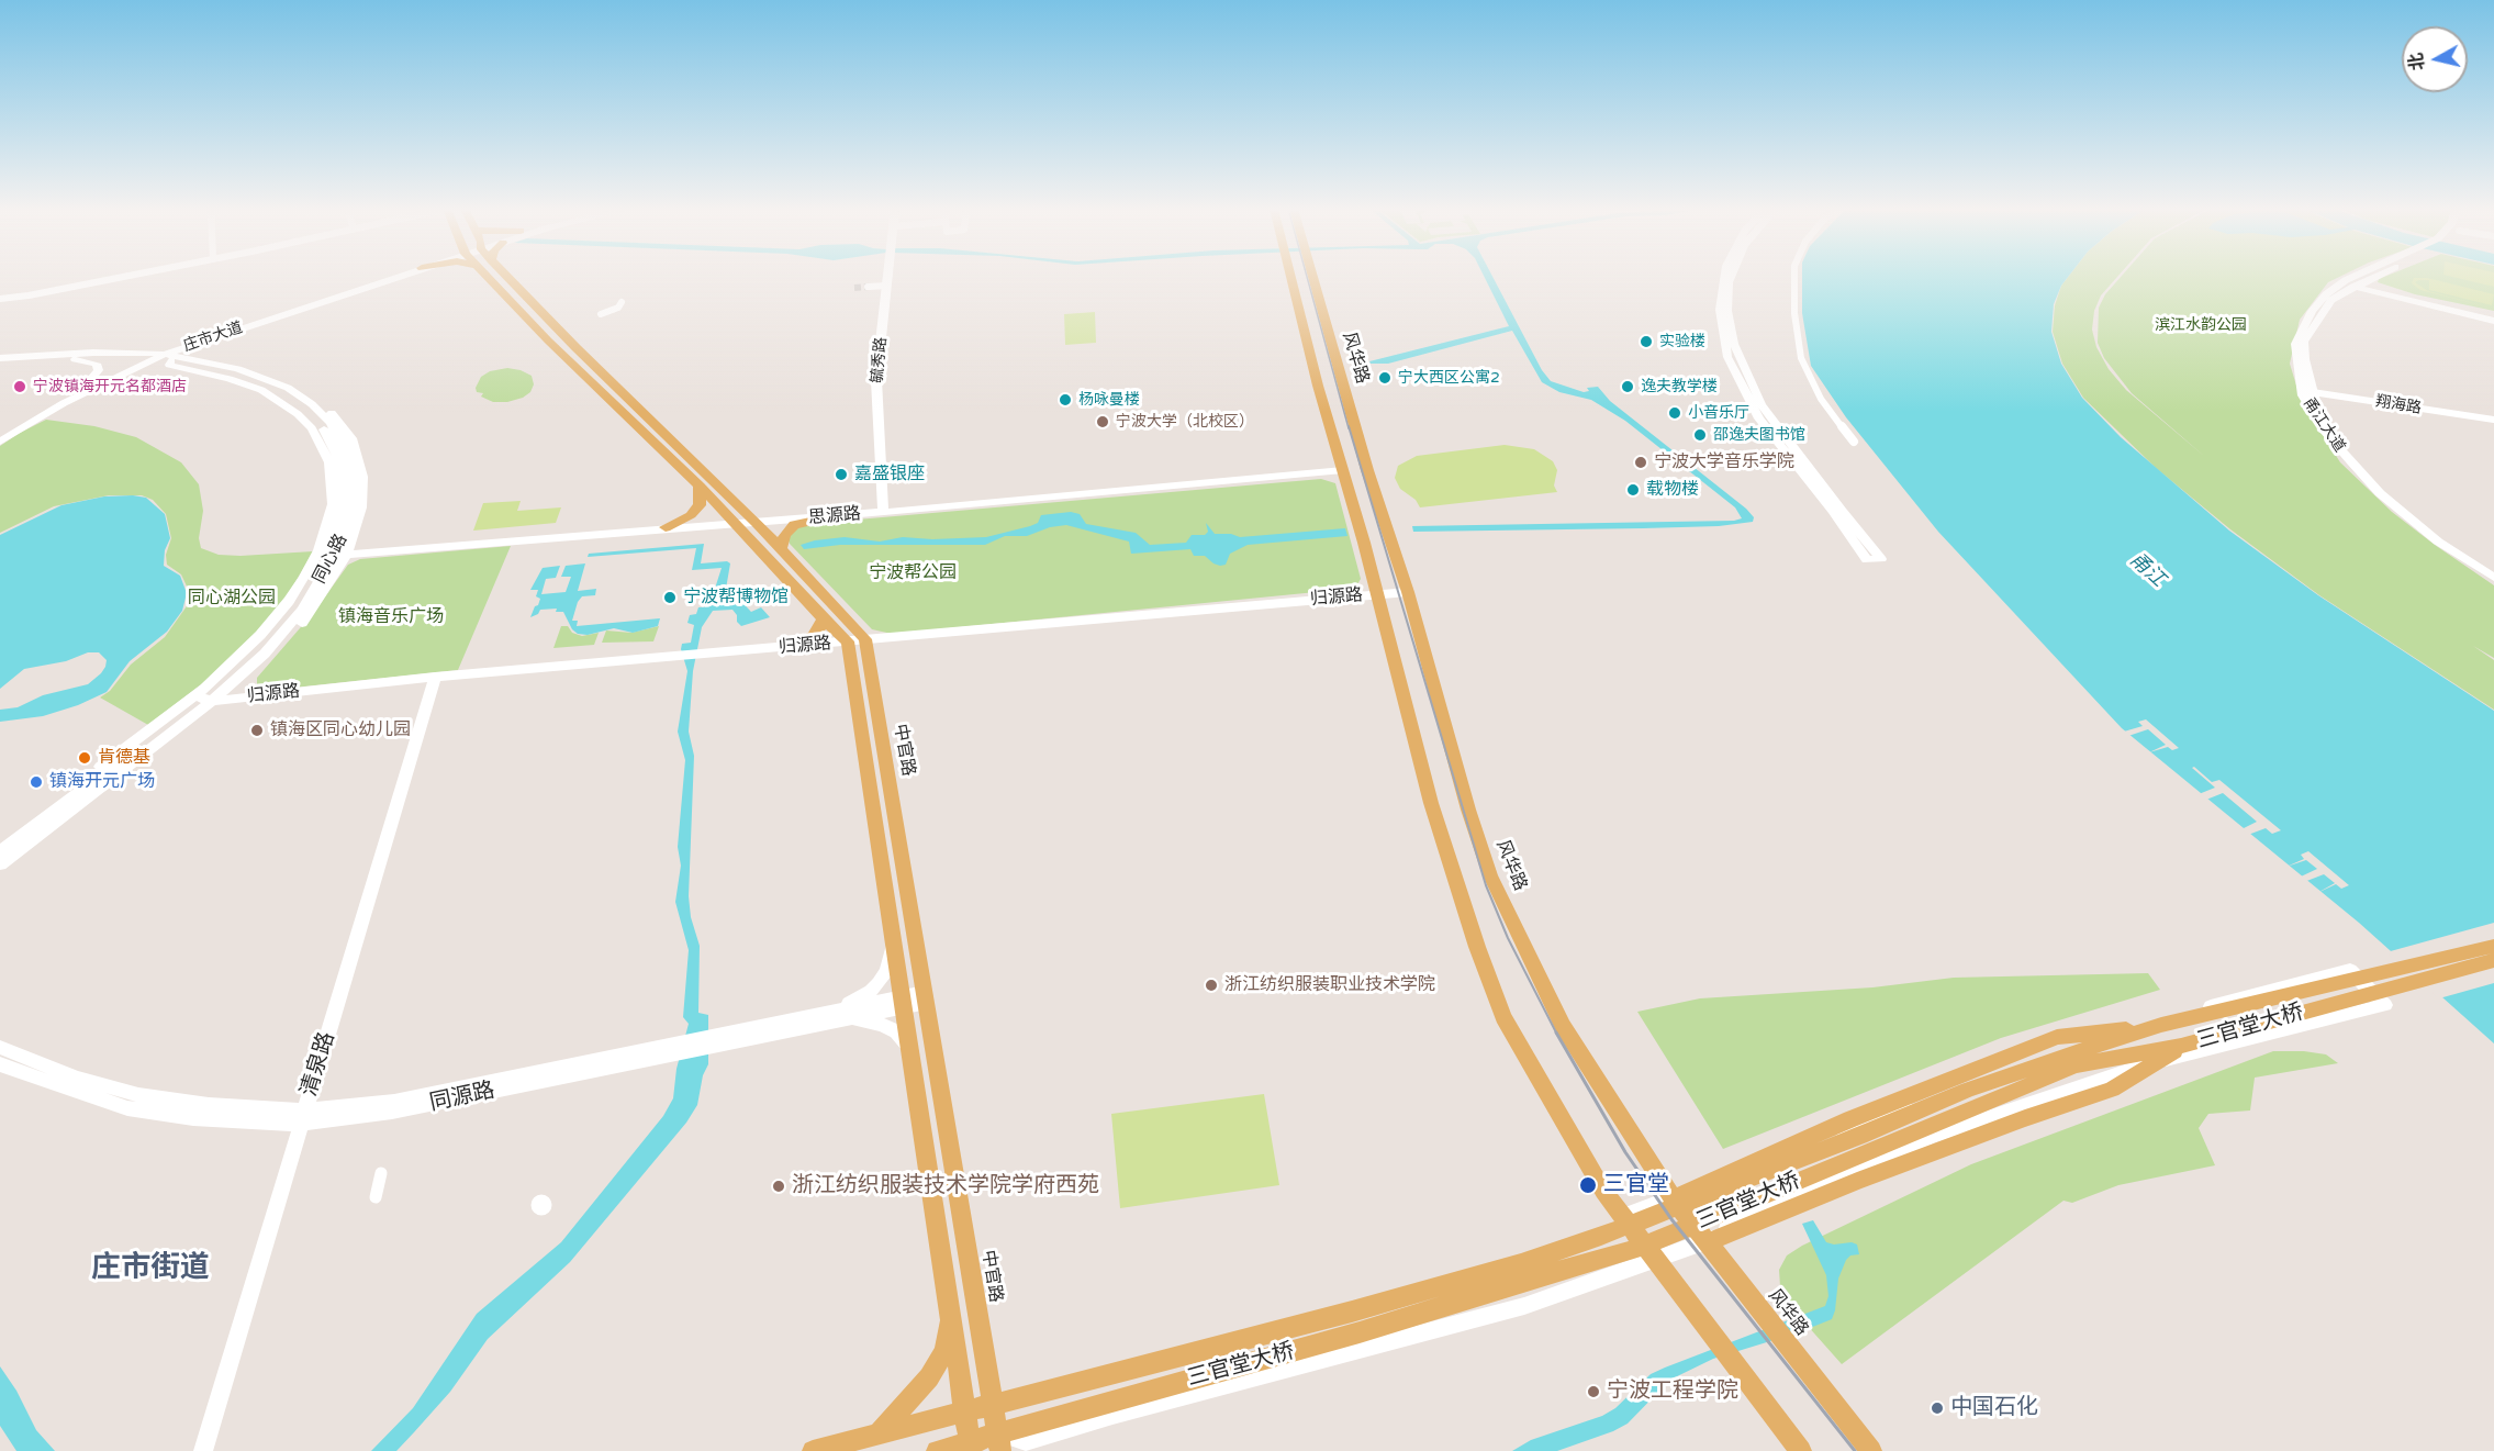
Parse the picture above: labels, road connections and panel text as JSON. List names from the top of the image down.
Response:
{
  "streets": {
    "main road": ["风华路", "中官路", "三官堂大桥"],
    "street": [
      "庄市大道",
      "毓秀路",
      "翔海路",
      "甬江大道",
      "思源路",
      "同心路",
      "归源路",
      "清泉路",
      "同源路"
    ]
  },
  "crossings": [
    ["庄市大道", "同心路"],
    ["风华路", "归源路"],
    ["毓秀路", "思源路"],
    ["翔海路", "甬江大道"],
    ["思源路", "同心路"],
    ["同心路", "归源路"],
    ["归源路", "中官路"],
    ["归源路", "清泉路"],
    ["中官路", "三官堂大桥"],
    ["中官路", "同源路"],
    ["清泉路", "同源路"]
  ],
  "districts": ["庄市街道"],
  "water": ["甬江"],
  "parks": [
    "滨江水韵公园",
    "宁波帮公园",
    "同心湖公园",
    "镇海音乐广场"
  ],
  "places": [
    "实验楼",
    "宁大西区公寓2",
    "宁波镇海开元名都酒店",
    "逸夫教学楼",
    "杨咏曼楼",
    "小音乐厅",
    "宁波大学（北校区）",
    "邵逸夫图书馆",
    "宁波大学音乐学院",
    "嘉盛银座",
    "载物楼",
    "宁波帮博物馆",
    "镇海区同心幼儿园",
    "肯德基",
    "镇海开元广场",
    "浙江纺织服装职业技术学院",
    "三官堂",
    "浙江纺织服装技术学院学府西苑",
    "宁波工程学院",
    "中国石化"
  ],
  "north": "left"
}
